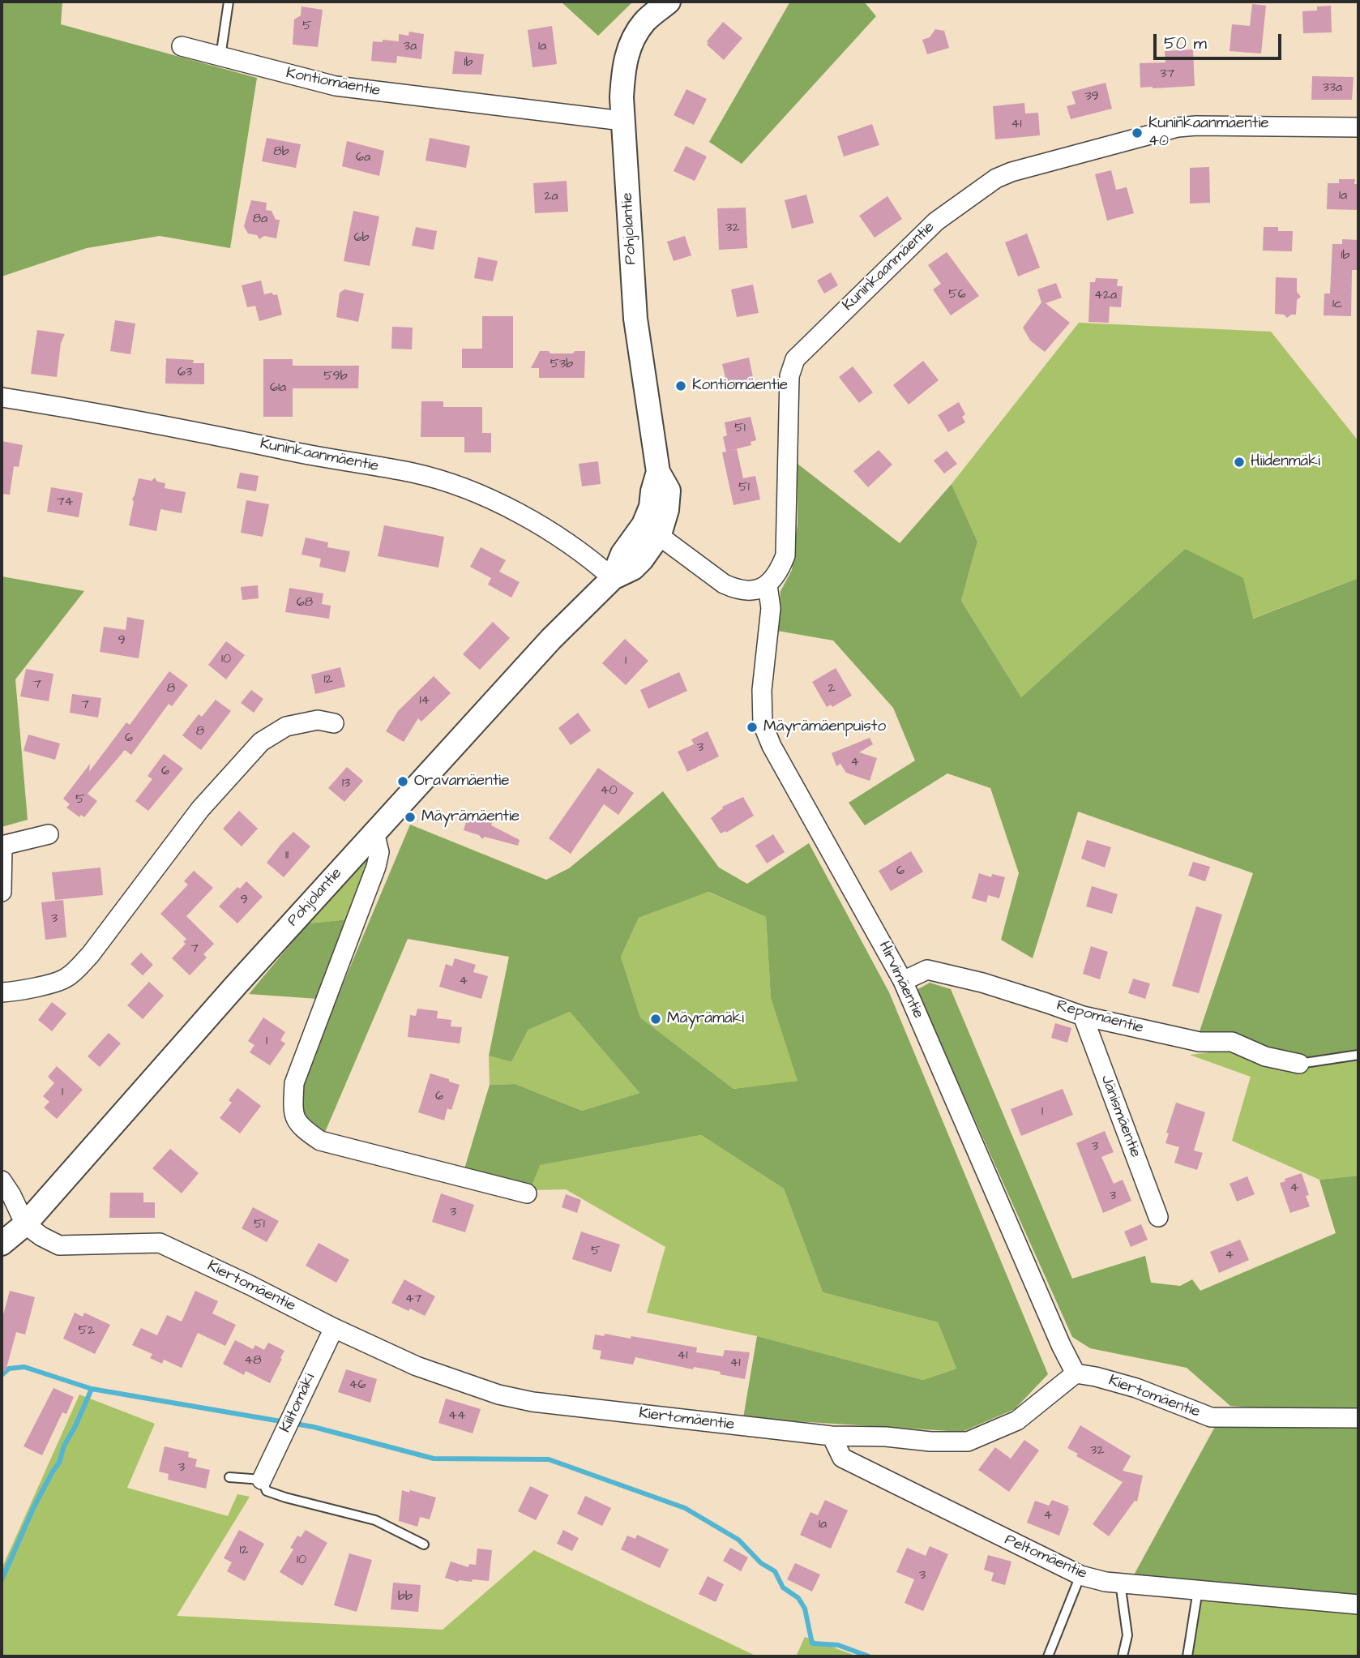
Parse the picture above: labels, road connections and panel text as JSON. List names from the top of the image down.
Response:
{
  "streets": {
    "street": [
      "Kontiomäentie",
      "Pohjolantie",
      "Kuninkaanmäentie",
      "Hirvimäentie",
      "Repomäentie",
      "Jänismäentie",
      "Kiertomäentie",
      "Kiiltomäki",
      "Peltomäentie"
    ]
  },
  "crossings": [
    ["Kontiomäentie", "Pohjolantie"],
    ["Pohjolantie", "Kuninkaanmäentie"],
    ["Pohjolantie", "Kiertomäentie"],
    ["Kuninkaanmäentie", "Hirvimäentie"],
    ["Hirvimäentie", "Repomäentie"],
    ["Hirvimäentie", "Kiertomäentie"],
    ["Repomäentie", "Jänismäentie"],
    ["Kiertomäentie", "Kiiltomäki"],
    ["Kiertomäentie", "Peltomäentie"]
  ],
  "places": [
    "Kuninkaanmäentie 40",
    "Kontiomäentie",
    "Hiidenmäki",
    "Mäyrämäenpuisto",
    "Oravamäentie",
    "Mäyrämäentie",
    "Mäyrämäki"
  ],
  "house_numbers": [
    "5",
    "3a",
    "1a",
    "1b",
    "37",
    "33a",
    "39",
    "41",
    "8b",
    "6a",
    "1a",
    "2a",
    "8a",
    "32",
    "6b",
    "1b",
    "56",
    "42a",
    "1c",
    "53b",
    "63",
    "59b",
    "61a",
    "51",
    "51",
    "74",
    "68",
    "9",
    "10",
    "1",
    "12",
    "7",
    "8",
    "2",
    "14",
    "7",
    "8",
    "6",
    "3",
    "4",
    "6",
    "13",
    "40",
    "5",
    "11",
    "6",
    "9",
    "3",
    "7",
    "4",
    "1",
    "1",
    "6",
    "1",
    "3",
    "4",
    "3",
    "3",
    "51",
    "5",
    "4",
    "47",
    "52",
    "41",
    "48",
    "41",
    "46",
    "44",
    "32",
    "3",
    "4",
    "1a",
    "12",
    "10",
    "3",
    "bb"
  ],
  "scale_bar": "50 m"
}
